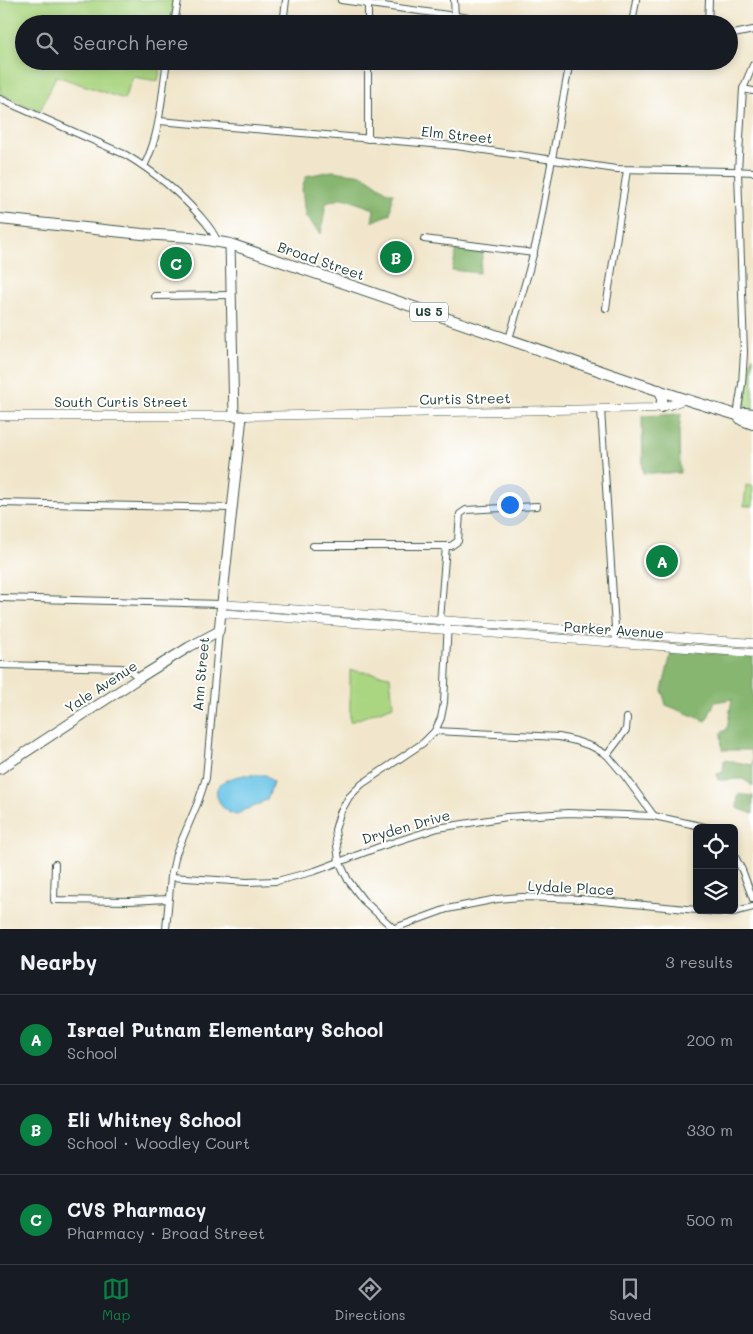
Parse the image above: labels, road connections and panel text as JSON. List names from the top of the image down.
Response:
{
  "streets": {
    "main road": [
      "Broad Street",
      "US 5",
      "Ann Street",
      "Yale Avenue"
    ],
    "street": [
      "Elm Street",
      "Curtis Street",
      "South Curtis Street",
      "Parker Avenue",
      "Dryden Drive",
      "Lydale Place"
    ]
  },
  "crossings": [
    ["Broad Street", "Curtis Street"],
    ["Broad Street", "Ann Street"],
    ["Curtis Street", "South Curtis Street"],
    ["Curtis Street", "Ann Street"],
    ["South Curtis Street", "Ann Street"],
    ["Parker Avenue", "Ann Street"],
    ["Ann Street", "Yale Avenue"],
    ["Ann Street", "Dryden Drive"]
  ],
  "page": {
    "search": "Search here",
    "pins": ["B", "C", "A"],
    "heading": ["Nearby", "3 results"],
    "list": [
      {
        "mark": "A",
        "name": "Israel Putnam Elementary School",
        "note": "School",
        "value": "200 m"
      },
      {
        "mark": "B",
        "name": "Eli Whitney School",
        "note": "School · Woodley Court",
        "value": "330 m"
      },
      {
        "mark": "C",
        "name": "CVS Pharmacy",
        "note": "Pharmacy · Broad Street",
        "value": "500 m"
      }
    ],
    "nav": ["Map", "Directions", "Saved"]
  }
}
